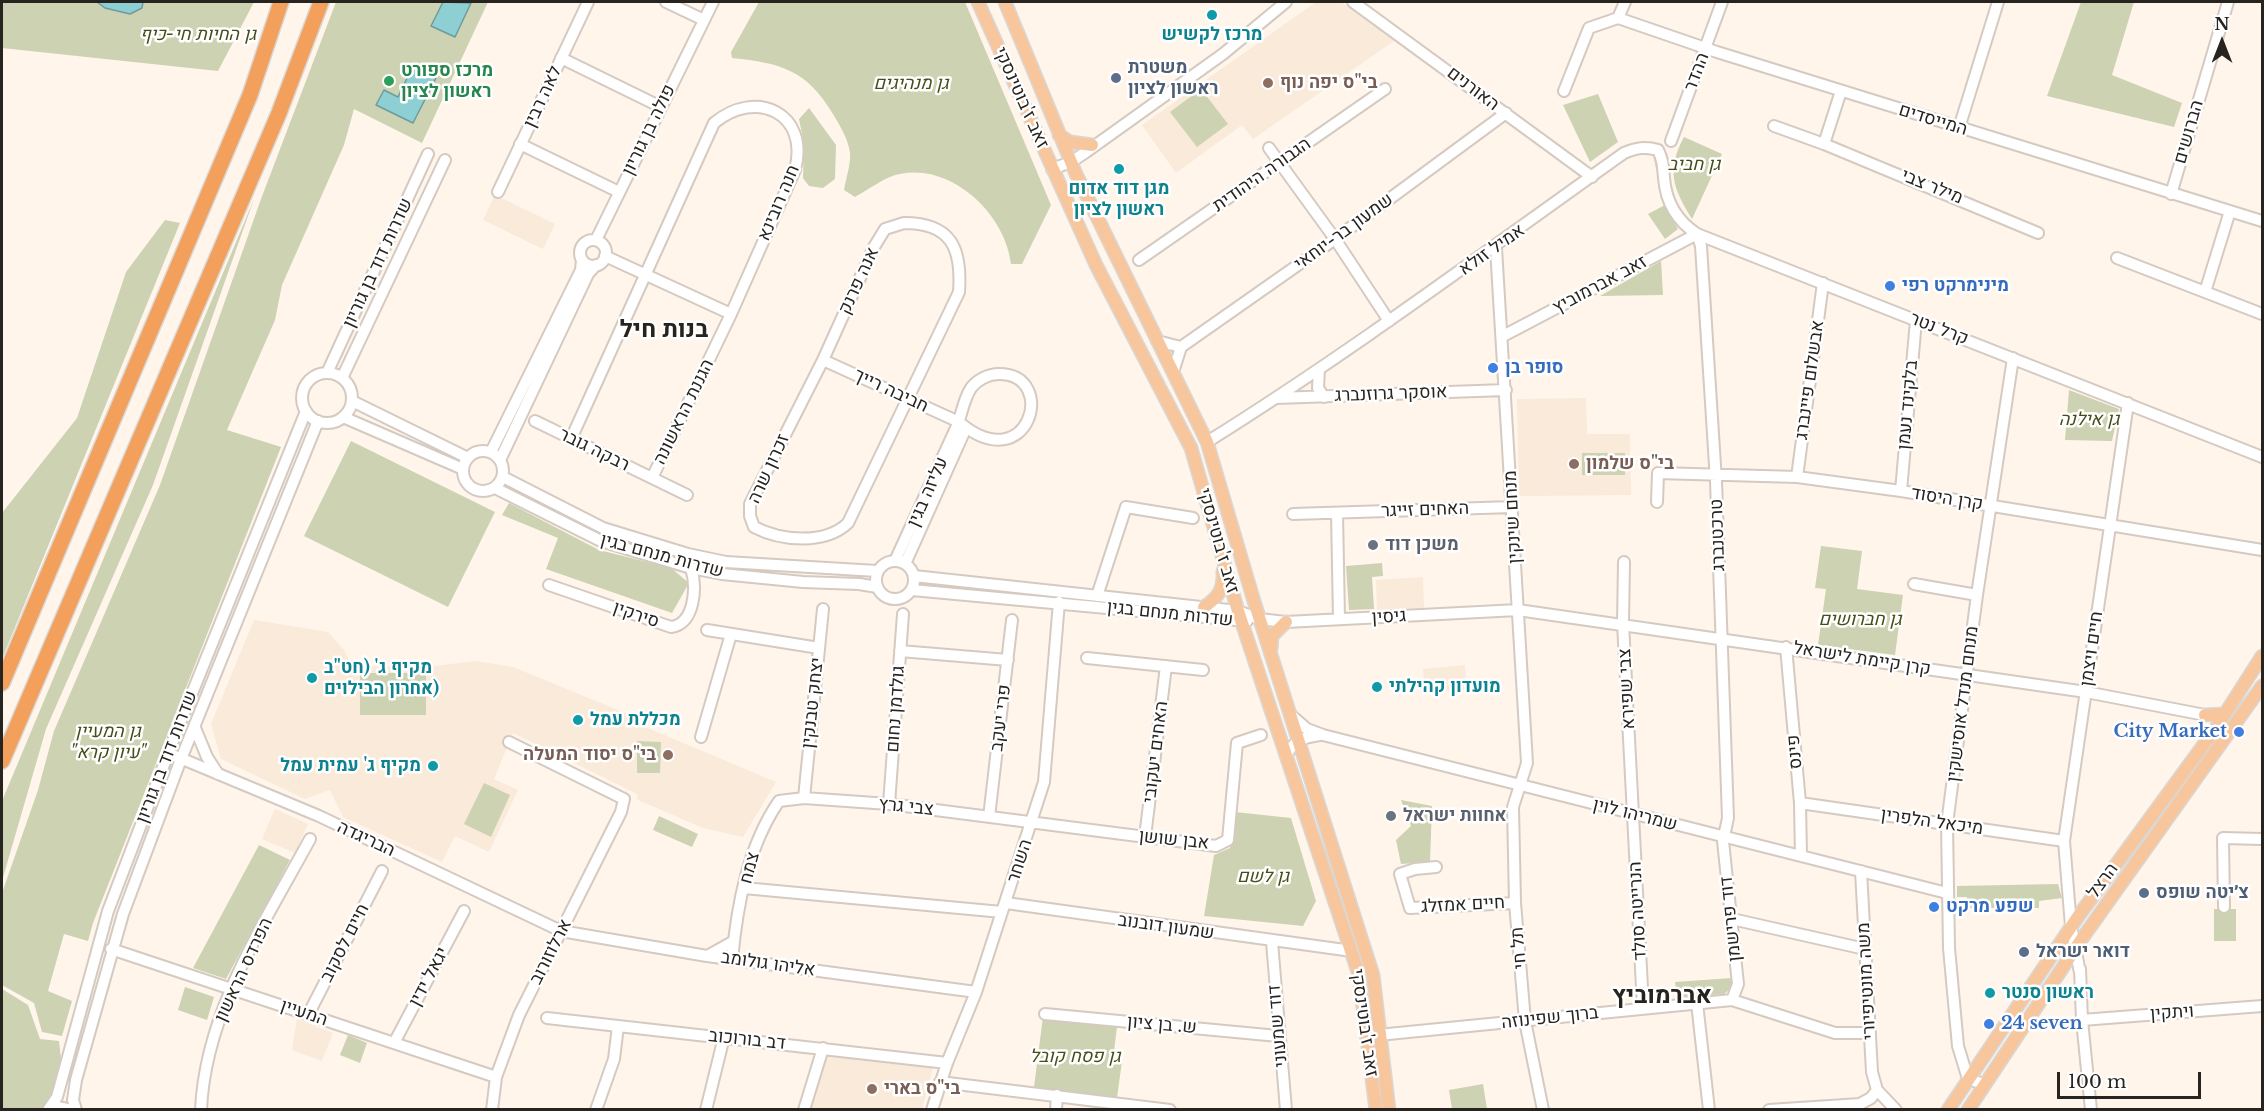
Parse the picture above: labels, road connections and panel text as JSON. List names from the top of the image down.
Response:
{
  "streets": {
    "main road": ["זאב ז'בוטינסקי", "הרצל"],
    "street": [
      "ההדר",
      "האורנים",
      "לאה רבין",
      "המייסדים",
      "פולה בן גוריון",
      "הברושים",
      "הגבורה היהודית",
      "מילר צבי",
      "חנה רובינא",
      "שמעון בר-יוחאי",
      "אמיל זולא",
      "שדרות דוד בן גוריון",
      "אנה פרנק",
      "זאב אברמוביץ",
      "קרל נטר",
      "אבשלום פיינברג",
      "חביבה רייך",
      "אוסקר גרוזנברג",
      "בלקינד נעמן",
      "הגננת הראשונה",
      "רבקה גובר",
      "זכרון שרה",
      "עליזה בגין",
      "קרן היסוד",
      "האחים זייגר",
      "מנחם שינקין",
      "טרכטנברג",
      "שדרות מנחם בגין",
      "סירקין",
      "גיסין",
      "חיים ויצמן",
      "קרן קיימת לישראל",
      "צבי שפירא",
      "יצחק טבנקין",
      "מנחם מנדל אוסישקין",
      "גולדמן נחום",
      "פרי יעקב",
      "האחים יעקובי",
      "פינס",
      "צבי גרץ",
      "שמריהו לוין",
      "מיכאל הלפרין",
      "הבריגדה",
      "אבן שושן",
      "השחר",
      "צמח",
      "חיים אמזלג",
      "הנרייטה סולד",
      "דוד פרישמן",
      "שמעון דובנוב",
      "חיים לסקוב",
      "תל חי",
      "ארלוזורוב",
      "אליהו גולומב",
      "הפרדס הראשון",
      "יגאל ידין",
      "משה מונטיפיורי",
      "המעיין",
      "ויתקין",
      "ברוך שפינוזה",
      "ש. בן ציון",
      "דוד שמעוני",
      "דב בורוכוב"
    ]
  },
  "crossings": [
    ["ההדר", "המייסדים"],
    ["האורנים", "שמעון בר-יוחאי"],
    ["האורנים", "אמיל זולא"],
    ["זאב ז'בוטינסקי", "אמיל זולא"],
    ["זאב ז'בוטינסקי", "שדרות מנחם בגין"],
    ["זאב ז'בוטינסקי", "גיסין"],
    ["זאב ז'בוטינסקי", "שמריהו לוין"],
    ["זאב ז'בוטינסקי", "שמעון דובנוב"],
    ["זאב ז'בוטינסקי", "ברוך שפינוזה"],
    ["המייסדים", "הברושים"],
    ["חנה רובינא", "הגננת הראשונה"],
    ["חנה רובינא", "רבקה גובר"],
    ["אמיל זולא", "קרל נטר"],
    ["אמיל זולא", "אוסקר גרוזנברג"],
    ["אמיל זולא", "מנחם שינקין"],
    ["שדרות דוד בן גוריון", "הבריגדה"],
    ["שדרות דוד בן גוריון", "המעיין"],
    ["אנה פרנק", "חביבה רייך"],
    ["אנה פרנק", "זכרון שרה"],
    ["זאב אברמוביץ", "קרל נטר"],
    ["זאב אברמוביץ", "מנחם שינקין"],
    ["זאב אברמוביץ", "טרכטנברג"],
    ["קרל נטר", "אבשלום פיינברג"],
    ["קרל נטר", "בלקינד נעמן"],
    ["קרל נטר", "טרכטנברג"],
    ["קרל נטר", "חיים ויצמן"],
    ["קרל נטר", "מנחם מנדל אוסישקין"],
    ["אבשלום פיינברג", "קרן היסוד"],
    ["חביבה רייך", "זכרון שרה"],
    ["חביבה רייך", "עליזה בגין"],
    ["אוסקר גרוזנברג", "מנחם שינקין"],
    ["בלקינד נעמן", "קרן היסוד"],
    ["הגננת הראשונה", "רבקה גובר"],
    ["עליזה בגין", "שדרות מנחם בגין"],
    ["קרן היסוד", "טרכטנברג"],
    ["קרן היסוד", "חיים ויצמן"],
    ["קרן היסוד", "מנחם מנדל אוסישקין"],
    ["האחים זייגר", "מנחם שינקין"],
    ["מנחם שינקין", "גיסין"],
    ["מנחם שינקין", "קרן קיימת לישראל"],
    ["מנחם שינקין", "שמריהו לוין"],
    ["מנחם שינקין", "תל חי"],
    ["טרכטנברג", "קרן קיימת לישראל"],
    ["טרכטנברג", "שמריהו לוין"],
    ["טרכטנברג", "דוד פרישמן"],
    ["שדרות מנחם בגין", "גיסין"],
    ["שדרות מנחם בגין", "השחר"],
    ["גיסין", "קרן קיימת לישראל"],
    ["חיים ויצמן", "קרן קיימת לישראל"],
    ["חיים ויצמן", "מיכאל הלפרין"],
    ["חיים ויצמן", "הרצל"],
    ["חיים ויצמן", "ויתקין"],
    ["קרן קיימת לישראל", "צבי שפירא"],
    ["קרן קיימת לישראל", "מנחם מנדל אוסישקין"],
    ["קרן קיימת לישראל", "פינס"],
    ["צבי שפירא", "שמריהו לוין"],
    ["צבי שפירא", "הנרייטה סולד"],
    ["יצחק טבנקין", "צבי גרץ"],
    ["מנחם מנדל אוסישקין", "שמריהו לוין"],
    ["מנחם מנדל אוסישקין", "מיכאל הלפרין"],
    ["מנחם מנדל אוסישקין", "הרצל"],
    ["גולדמן נחום", "צבי גרץ"],
    ["פרי יעקב", "צבי גרץ"],
    ["האחים יעקובי", "אבן שושן"],
    ["פינס", "שמריהו לוין"],
    ["פינס", "מיכאל הלפרין"],
    ["צבי גרץ", "אבן שושן"],
    ["צבי גרץ", "השחר"],
    ["צבי גרץ", "צמח"],
    ["שמריהו לוין", "הנרייטה סולד"],
    ["שמריהו לוין", "דוד פרישמן"],
    ["שמריהו לוין", "תל חי"],
    ["שמריהו לוין", "משה מונטיפיורי"],
    ["הבריגדה", "ארלוזורוב"],
    ["הבריגדה", "אליהו גולומב"],
    ["אבן שושן", "השחר"],
    ["השחר", "שמעון דובנוב"],
    ["השחר", "אליהו גולומב"],
    ["השחר", "דב בורוכוב"],
    ["צמח", "שמעון דובנוב"],
    ["צמח", "אליהו גולומב"],
    ["חיים אמזלג", "תל חי"],
    ["הנרייטה סולד", "ברוך שפינוזה"],
    ["דוד פרישמן", "ברוך שפינוזה"],
    ["שמעון דובנוב", "דוד שמעוני"],
    ["חיים לסקוב", "המעיין"],
    ["תל חי", "ברוך שפינוזה"],
    ["ארלוזורוב", "אליהו גולומב"],
    ["ארלוזורוב", "המעיין"],
    ["הפרדס הראשון", "המעיין"],
    ["יגאל ידין", "המעיין"],
    ["משה מונטיפיורי", "ברוך שפינוזה"],
    ["ש. בן ציון", "דוד שמעוני"]
  ],
  "districts": ["בנות חיל", "אברמוביץ"],
  "parks": [
    "גן החיות חי-כיף",
    "גן מנהיגים",
    "גן חביב",
    "גן אילנה",
    "גן חברושים",
    "גן המעיין \"עיון קרא\"",
    "גן לשם",
    "גן פסח קובל"
  ],
  "places": [
    "מרכז לקשיש",
    "משטרת ראשון לציון",
    "מרכז ספורט ראשון לציון",
    "בי\"ס יפה נוף",
    "מגן דוד אדום ראשון לציון",
    "מינימרקט רפי",
    "סופר בן",
    "בי\"ס שלמון",
    "משכן דוד",
    "מקיף ג' (חט\"ב אחרון הבילוים)",
    "מועדון קהילתי",
    "מכללת עמל",
    "City Market",
    "בי\"ס יסוד המעלה",
    "מקיף ג' עמית עמל",
    "אחוות ישראל",
    "צ׳יטה שופס",
    "שפע מרקט",
    "דואר ישראל",
    "ראשון סנטר",
    "24 seven",
    "בי\"ס בארי"
  ],
  "scale_bar": "100 m",
  "north": "top"
}
